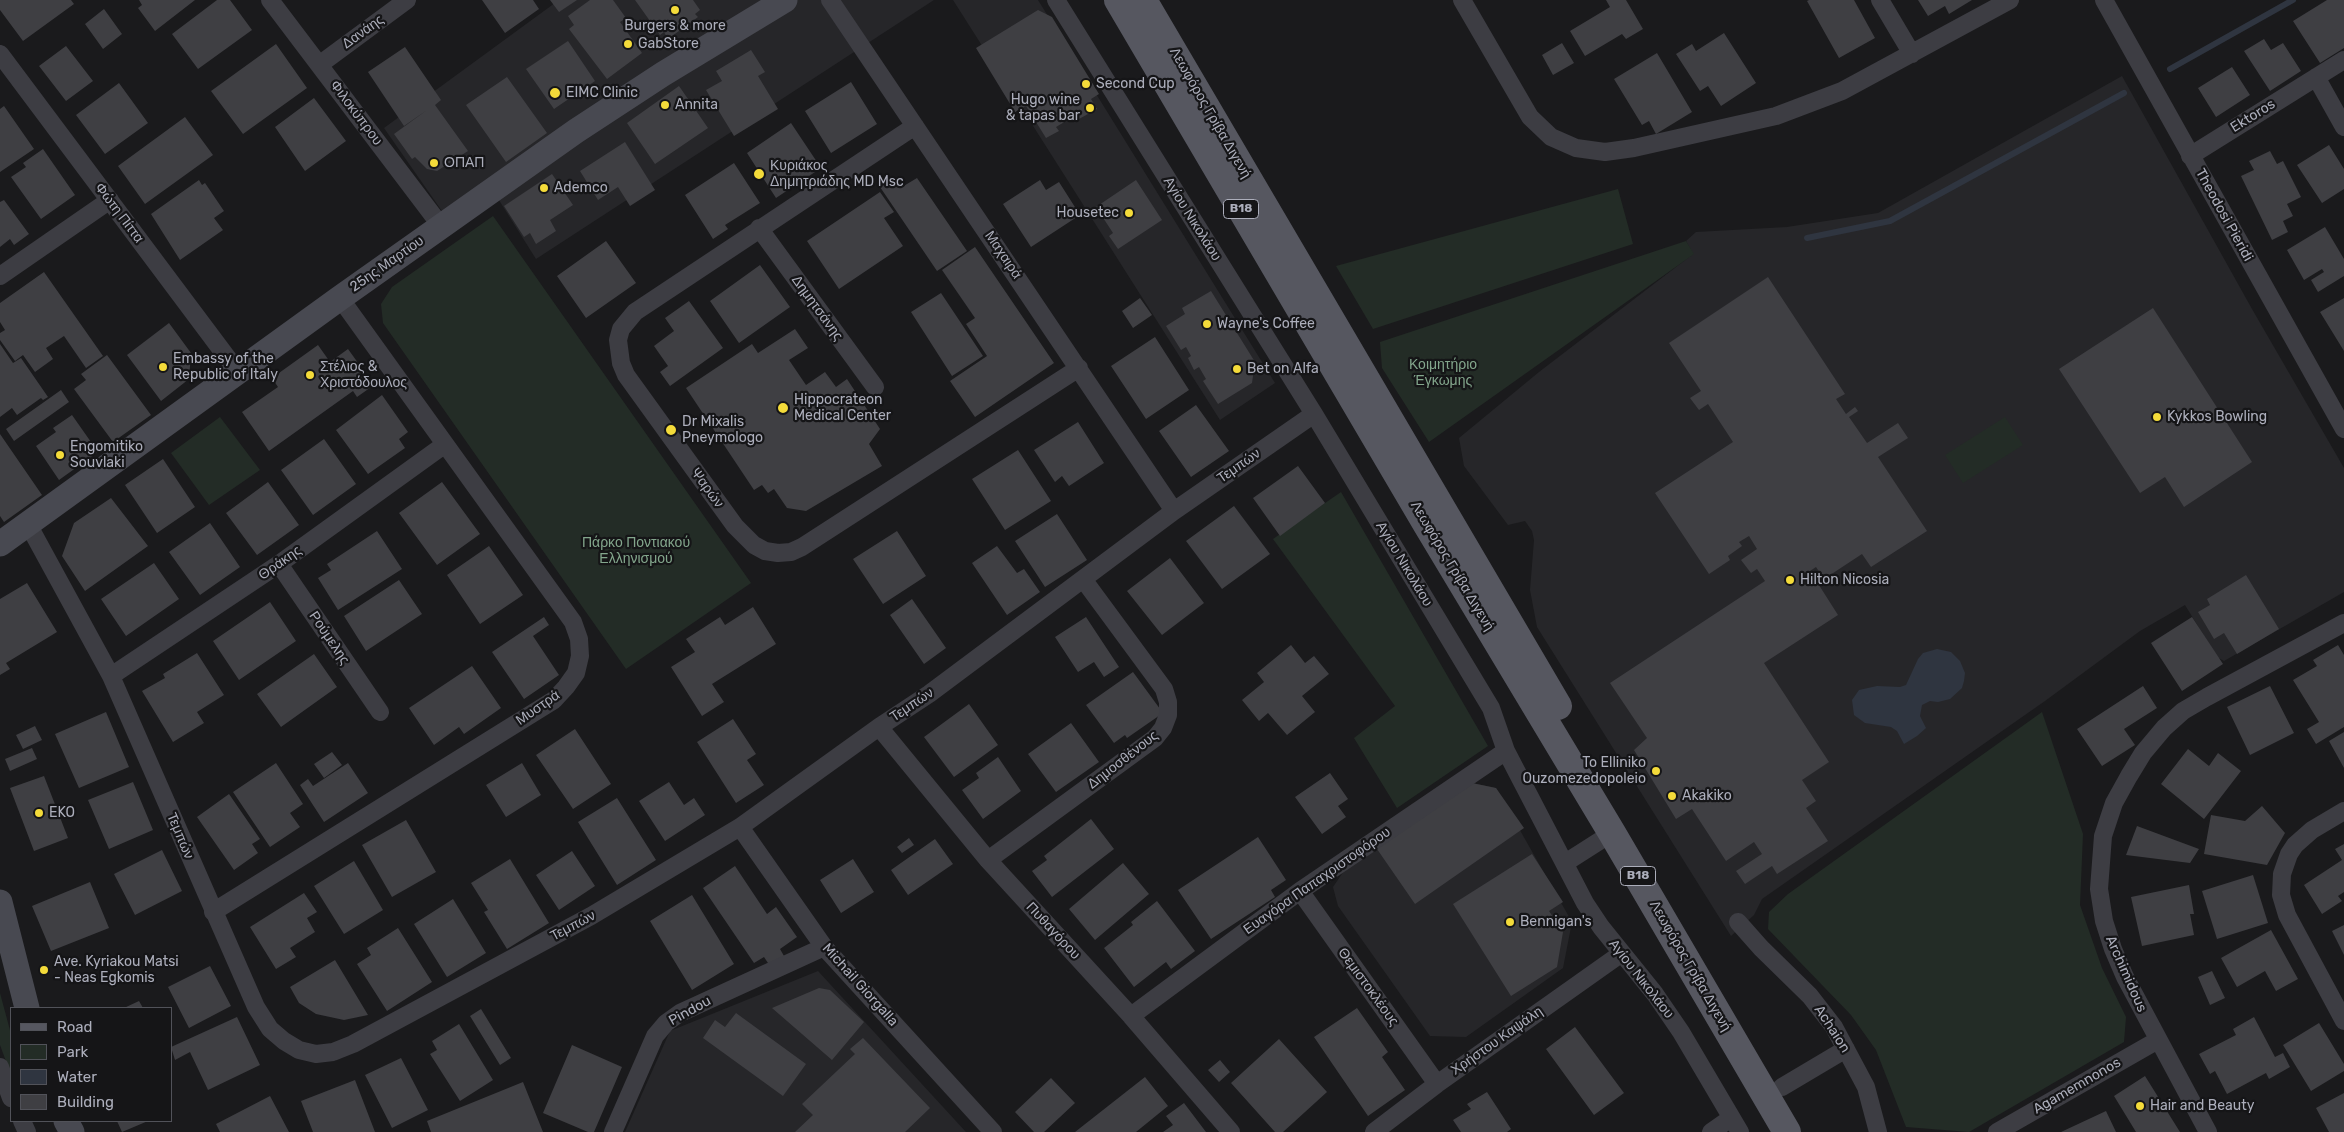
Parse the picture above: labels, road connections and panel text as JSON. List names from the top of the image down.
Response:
{
  "streets": {
    "main road": ["Λεωφόρος Γρίβα Διγενή", "B18"],
    "street": [
      "Δανάης",
      "Φιλοκύπρου",
      "Ektoros",
      "Φώτη Πίττα",
      "Theodosi Pieridi",
      "Αγίου Νικολάου",
      "Μαχαιρά",
      "25ης Μαρτίου",
      "Δημητσάνης",
      "Τεμπών",
      "Ψαρών",
      "Θράκης",
      "Ρούμελης",
      "Μυστρά",
      "Δημοσθένους",
      "Ευαγόρα Παπαχριστοφόρου",
      "Πυθαγόρου",
      "Archimidous",
      "Michail Giorgalla",
      "Θεμιστοκλέους",
      "Pindou",
      "Achaion",
      "Χρήστου Καψάλη",
      "Agamemnonos"
    ]
  },
  "crossings": [
    ["Δανάης", "Φιλοκύπρου"],
    ["Φιλοκύπρου", "25ης Μαρτίου"],
    ["Ektoros", "Theodosi Pieridi"],
    ["Φώτη Πίττα", "25ης Μαρτίου"],
    ["Αγίου Νικολάου", "Τεμπών"],
    ["Αγίου Νικολάου", "Ευαγόρα Παπαχριστοφόρου"],
    ["Αγίου Νικολάου", "Χρήστου Καψάλη"],
    ["Μαχαιρά", "Τεμπών"],
    ["Μαχαιρά", "Ψαρών"],
    ["25ης Μαρτίου", "Τεμπών"],
    ["25ης Μαρτίου", "Μυστρά"],
    ["Δημητσάνης", "Ψαρών"],
    ["Τεμπών", "Θράκης"],
    ["Τεμπών", "Μυστρά"],
    ["Τεμπών", "Δημοσθένους"],
    ["Τεμπών", "Πυθαγόρου"],
    ["Τεμπών", "Michail Giorgalla"],
    ["Θράκης", "Ρούμελης"],
    ["Θράκης", "Μυστρά"],
    ["Δημοσθένους", "Πυθαγόρου"],
    ["Ευαγόρα Παπαχριστοφόρου", "Πυθαγόρου"],
    ["Ευαγόρα Παπαχριστοφόρου", "Θεμιστοκλέους"],
    ["Archimidous", "Agamemnonos"],
    ["Michail Giorgalla", "Pindou"],
    ["Θεμιστοκλέους", "Χρήστου Καψάλη"]
  ],
  "parks": ["Κοιμητήριο Έγκωμης", "Πάρκο Ποντιακού Ελληνισμού"],
  "places": [
    "Burgers & more",
    "GabStore",
    "Second Cup",
    "EIMC Clinic",
    "Annita",
    "Hugo wine & tapas bar",
    "ΟΠΑΠ",
    "Κυριάκος Δημητριάδης MD Msc",
    "Ademco",
    "Housetec",
    "Wayne's Coffee",
    "Embassy of the Republic of Italy",
    "Bet on Alfa",
    "Στέλιος & Χριστόδουλος",
    "Hippocrateon Medical Center",
    "Kykkos Bowling",
    "Dr Mixalis Pneymologo",
    "Engomitiko Souvlaki",
    "Hilton Nicosia",
    "To Elliniko Ouzomezedopoleio",
    "Akakiko",
    "EKO",
    "Bennigan's",
    "Ave. Kyriakou Matsi - Neas Egkomis",
    "Hair and Beauty"
  ],
  "legend": [
    "Road",
    "Park",
    "Water",
    "Building"
  ]
}
